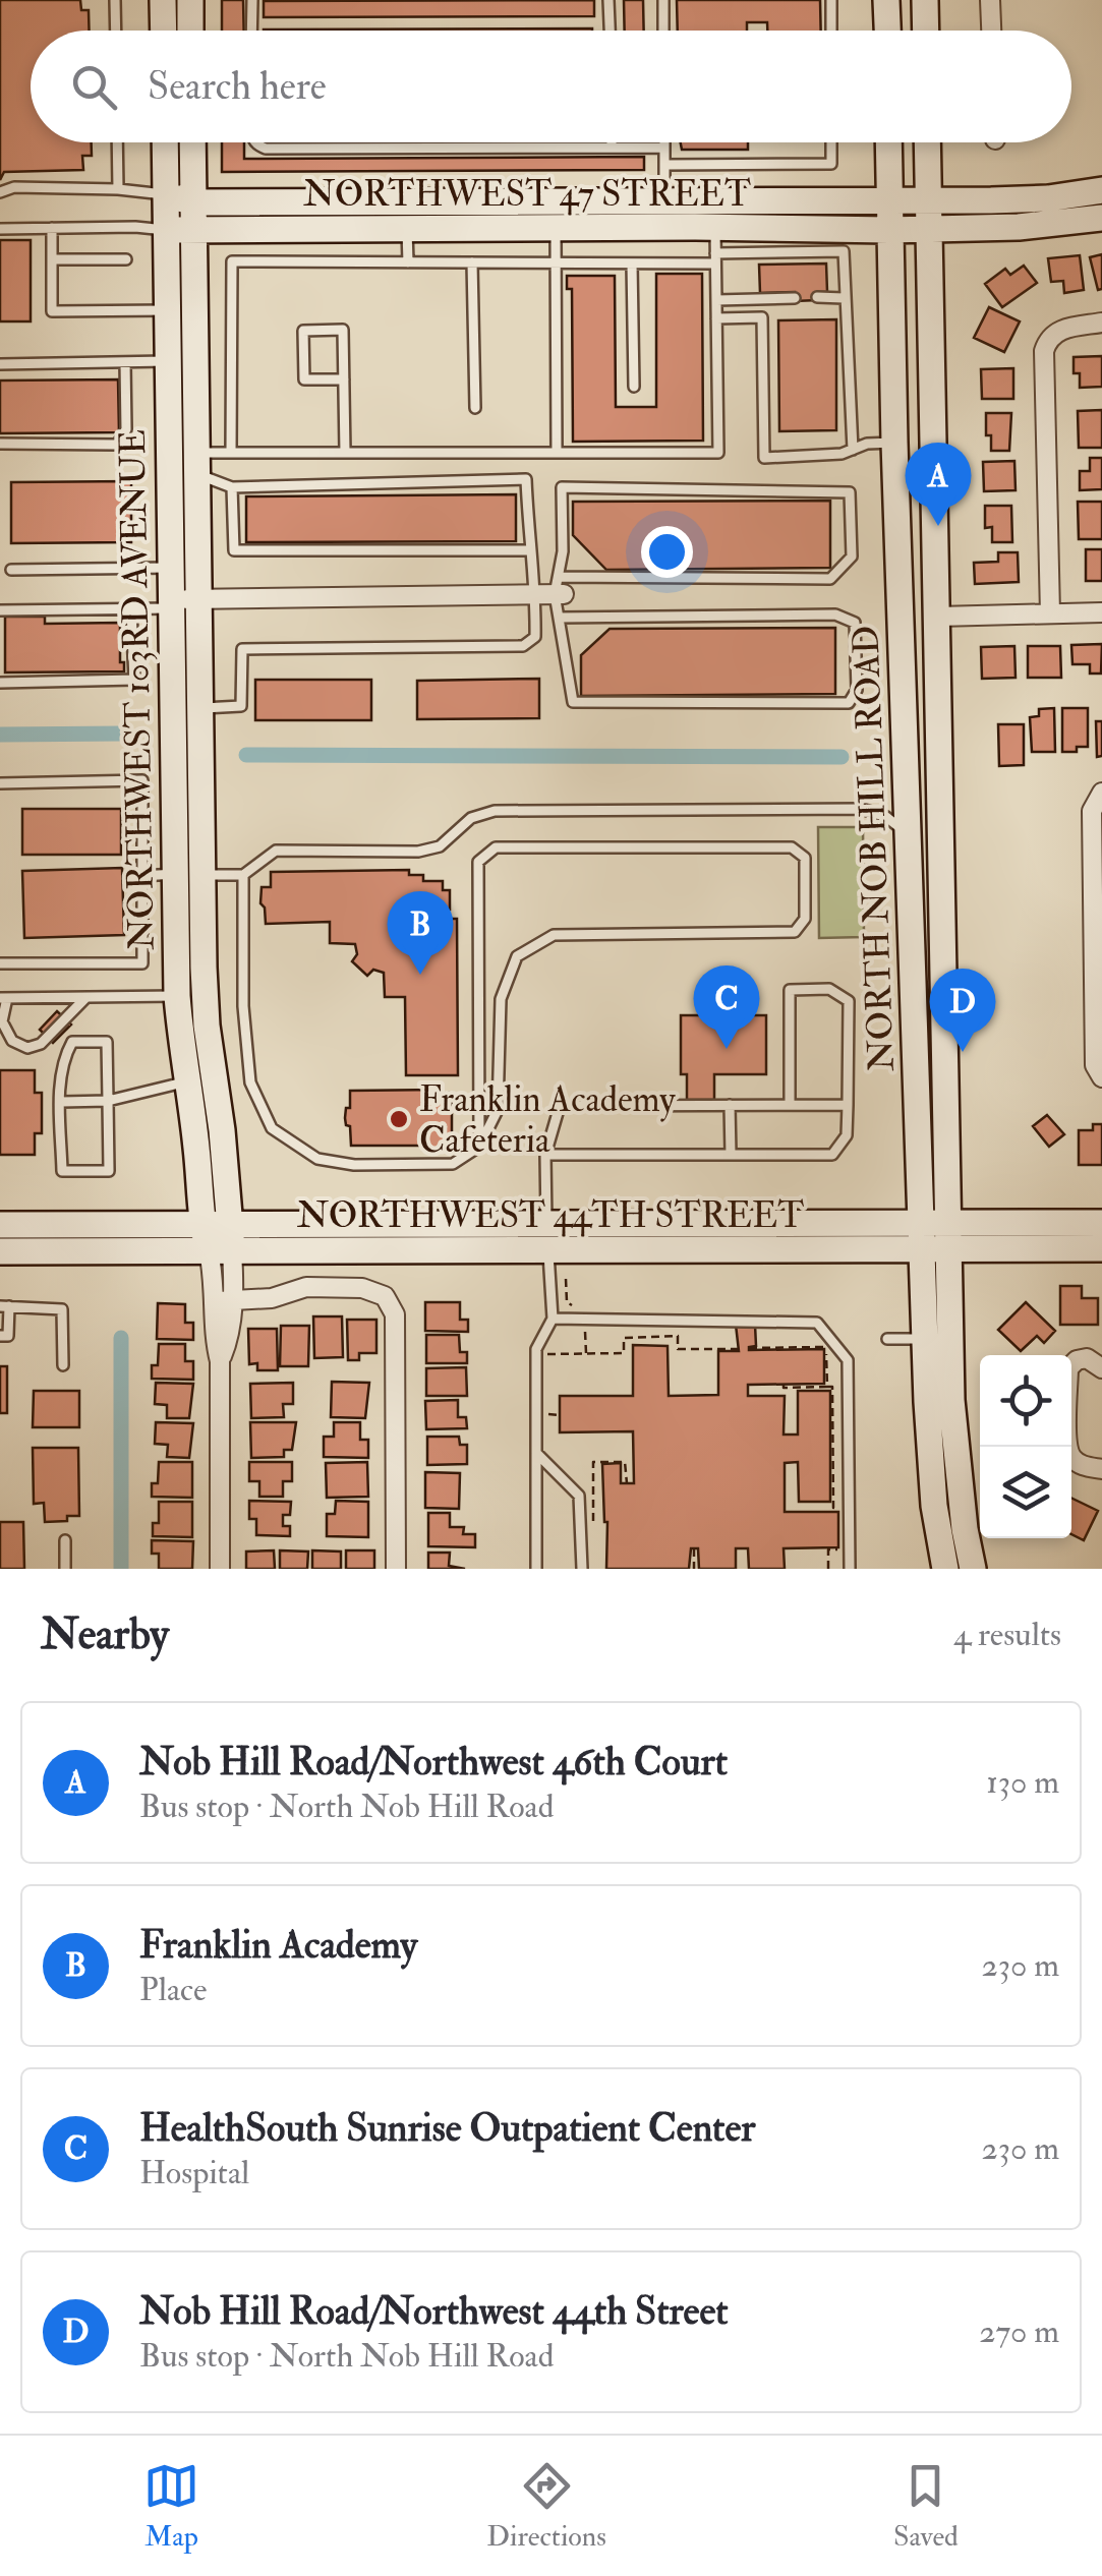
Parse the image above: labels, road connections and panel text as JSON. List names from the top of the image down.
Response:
{
  "streets": {
    "street": [
      "NORTHWEST 47 STREET",
      "NORTHWEST 103RD AVENUE",
      "NORTH NOB HILL ROAD",
      "NORTHWEST 44TH STREET"
    ]
  },
  "crossings": [
    ["NORTHWEST 47 STREET", "NORTHWEST 103RD AVENUE"],
    ["NORTHWEST 47 STREET", "NORTH NOB HILL ROAD"],
    ["NORTHWEST 103RD AVENUE", "NORTHWEST 44TH STREET"],
    ["NORTH NOB HILL ROAD", "NORTHWEST 44TH STREET"]
  ],
  "places": ["Franklin Academy Cafeteria"],
  "page": {
    "search": "Search here",
    "pins": [
      "A",
      "B",
      "C",
      "D"
    ],
    "heading": ["Nearby", "4 results"],
    "list": [
      {
        "mark": "A",
        "name": "Nob Hill Road/Northwest 46th Court",
        "note": "Bus stop · North Nob Hill Road",
        "value": "130 m"
      },
      {
        "mark": "B",
        "name": "Franklin Academy",
        "note": "Place",
        "value": "230 m"
      },
      {
        "mark": "C",
        "name": "HealthSouth Sunrise Outpatient Center",
        "note": "Hospital",
        "value": "230 m"
      },
      {
        "mark": "D",
        "name": "Nob Hill Road/Northwest 44th Street",
        "note": "Bus stop · North Nob Hill Road",
        "value": "270 m"
      }
    ],
    "nav": ["Map", "Directions", "Saved"]
  }
}
